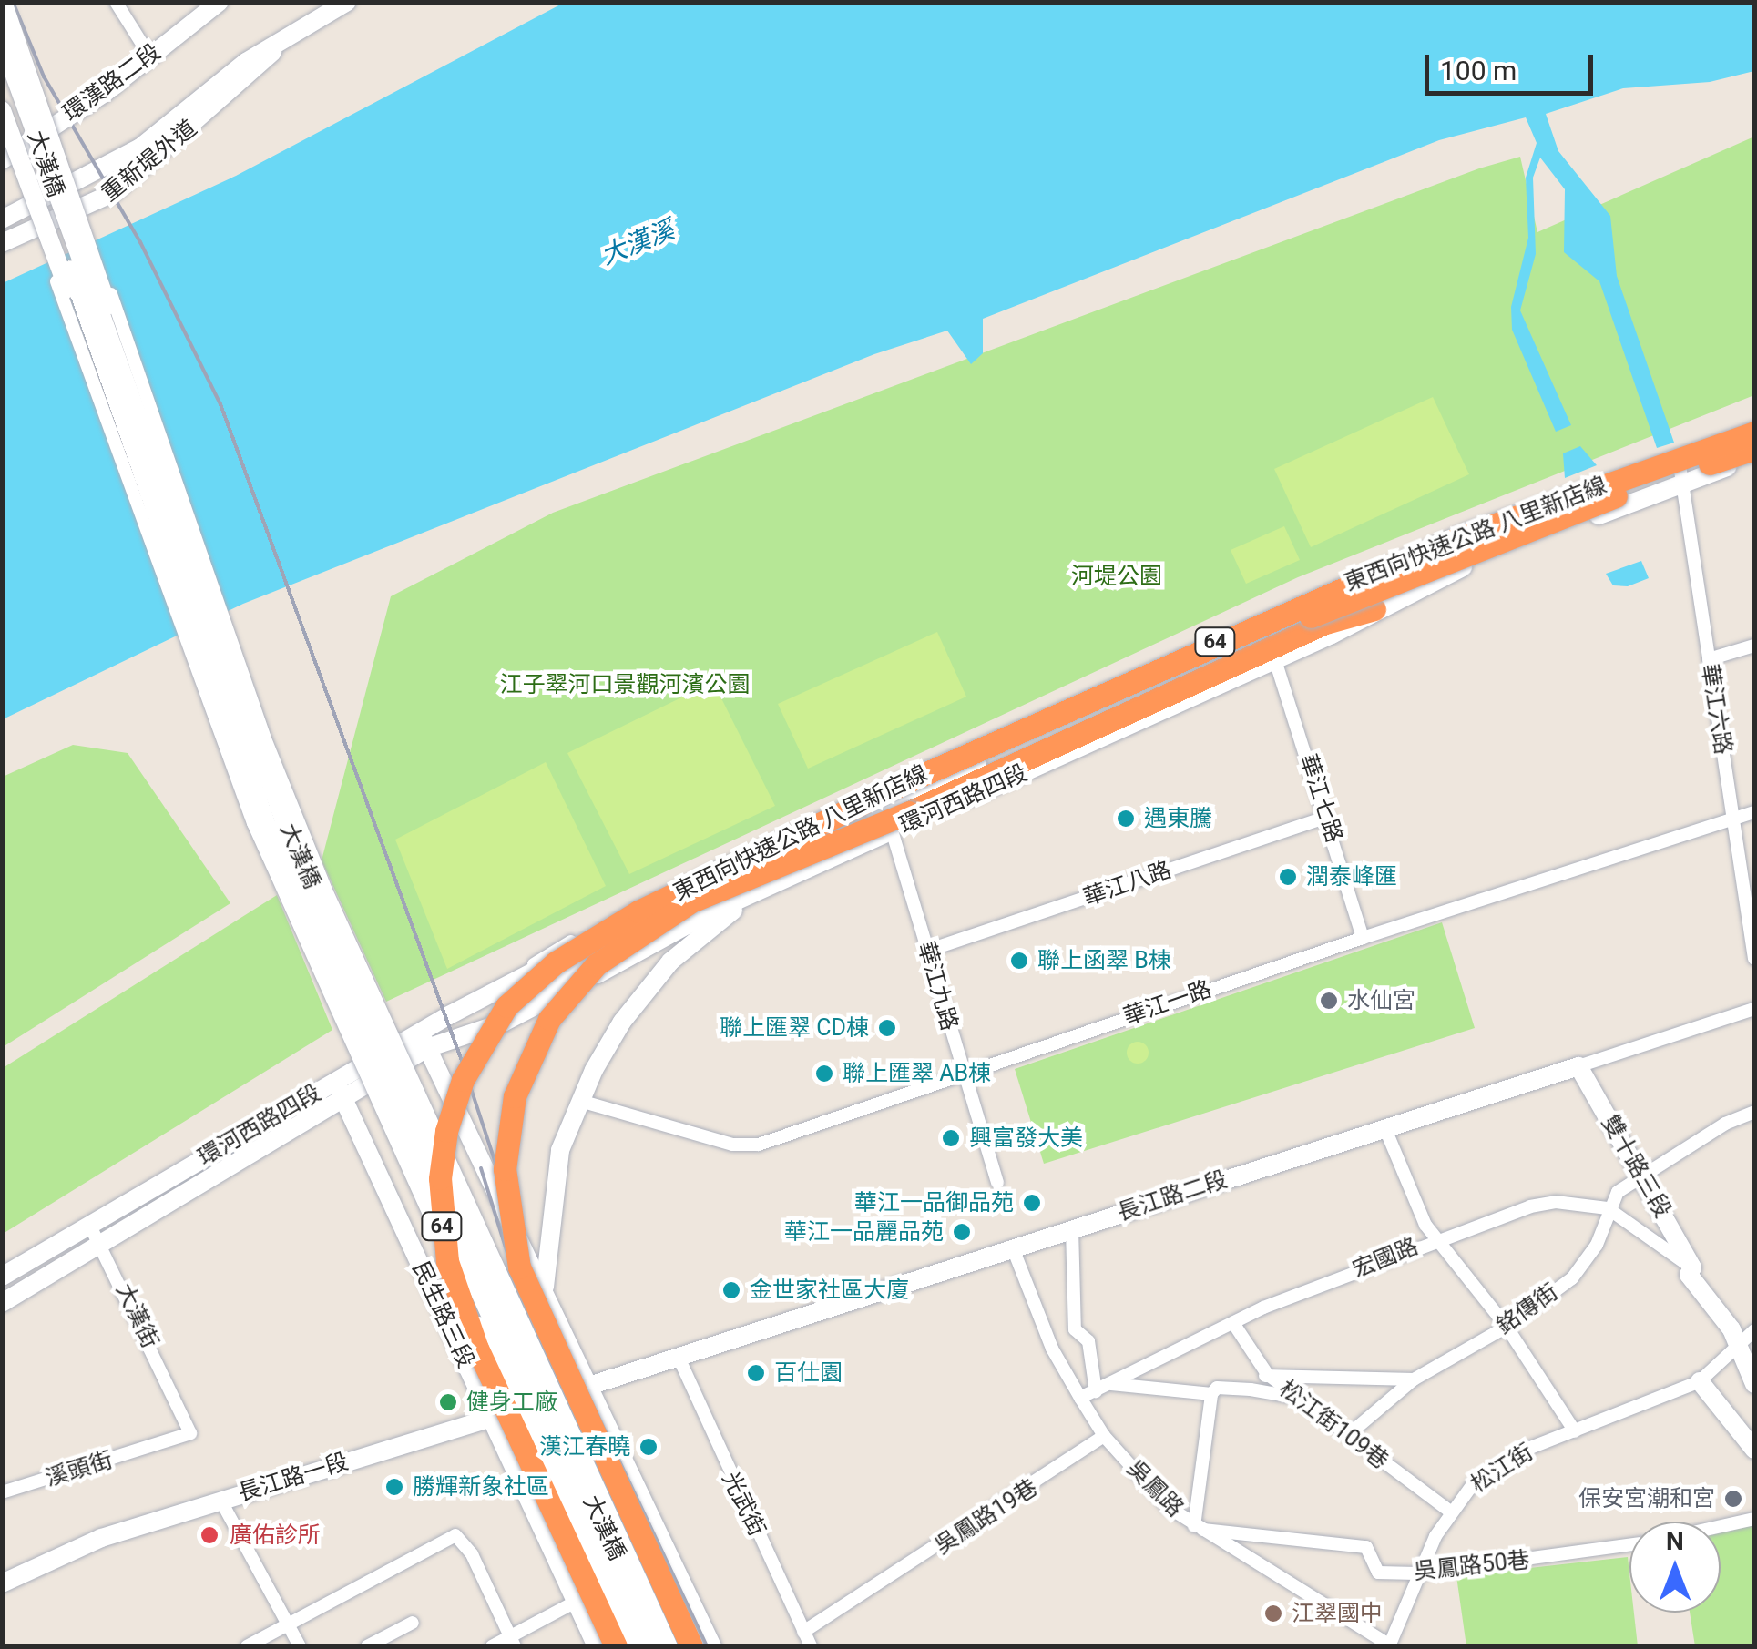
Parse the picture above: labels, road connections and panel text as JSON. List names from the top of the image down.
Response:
{
  "streets": {
    "highway": ["東西向快速公路 八里新店線", "64"],
    "street": [
      "環漢路二段",
      "重新堤外道",
      "大漢橋",
      "華江六路",
      "華江七路",
      "環河西路四段",
      "華江八路",
      "華江九路",
      "華江一路",
      "雙十路三段",
      "長江路二段",
      "宏國路",
      "銘傳街",
      "民生路三段",
      "大漢街",
      "松江街109巷",
      "松江街",
      "溪頭街",
      "長江路一段",
      "吳鳳路",
      "光武街",
      "吳鳳路19巷",
      "吳鳳路50巷"
    ]
  },
  "crossings": [
    ["東西向快速公路 八里新店線", "環河西路四段"],
    ["華江六路", "環河西路四段"],
    ["華江六路", "華江一路"],
    ["華江七路", "環河西路四段"],
    ["華江七路", "華江八路"],
    ["華江七路", "華江一路"],
    ["環河西路四段", "華江九路"],
    ["環河西路四段", "民生路三段"],
    ["環河西路四段", "大漢街"],
    ["華江八路", "華江九路"],
    ["華江九路", "華江一路"],
    ["雙十路三段", "長江路二段"],
    ["雙十路三段", "宏國路"],
    ["長江路二段", "長江路一段"],
    ["長江路二段", "吳鳳路"],
    ["長江路二段", "光武街"],
    ["宏國路", "銘傳街"],
    ["宏國路", "松江街109巷"],
    ["宏國路", "吳鳳路"],
    ["銘傳街", "松江街109巷"],
    ["民生路三段", "長江路一段"],
    ["大漢街", "溪頭街"],
    ["松江街109巷", "松江街"],
    ["松江街", "吳鳳路"],
    ["松江街", "吳鳳路50巷"],
    ["吳鳳路", "吳鳳路19巷"],
    ["吳鳳路", "吳鳳路50巷"],
    ["光武街", "吳鳳路19巷"]
  ],
  "water": ["大漢溪"],
  "parks": ["河堤公園", "江子翠河口景觀河濱公園"],
  "places": [
    "遇東騰",
    "潤泰峰匯",
    "聯上函翠 B棟",
    "水仙宮",
    "聯上匯翠 CD棟",
    "聯上匯翠 AB棟",
    "興富發大美",
    "華江一品御品苑",
    "華江一品麗品苑",
    "金世家社區大廈",
    "百仕園",
    "健身工廠",
    "漢江春曉",
    "勝輝新象社區",
    "保安宮潮和宮",
    "廣佑診所",
    "江翠國中"
  ],
  "scale_bar": "100 m",
  "north": "top"
}
